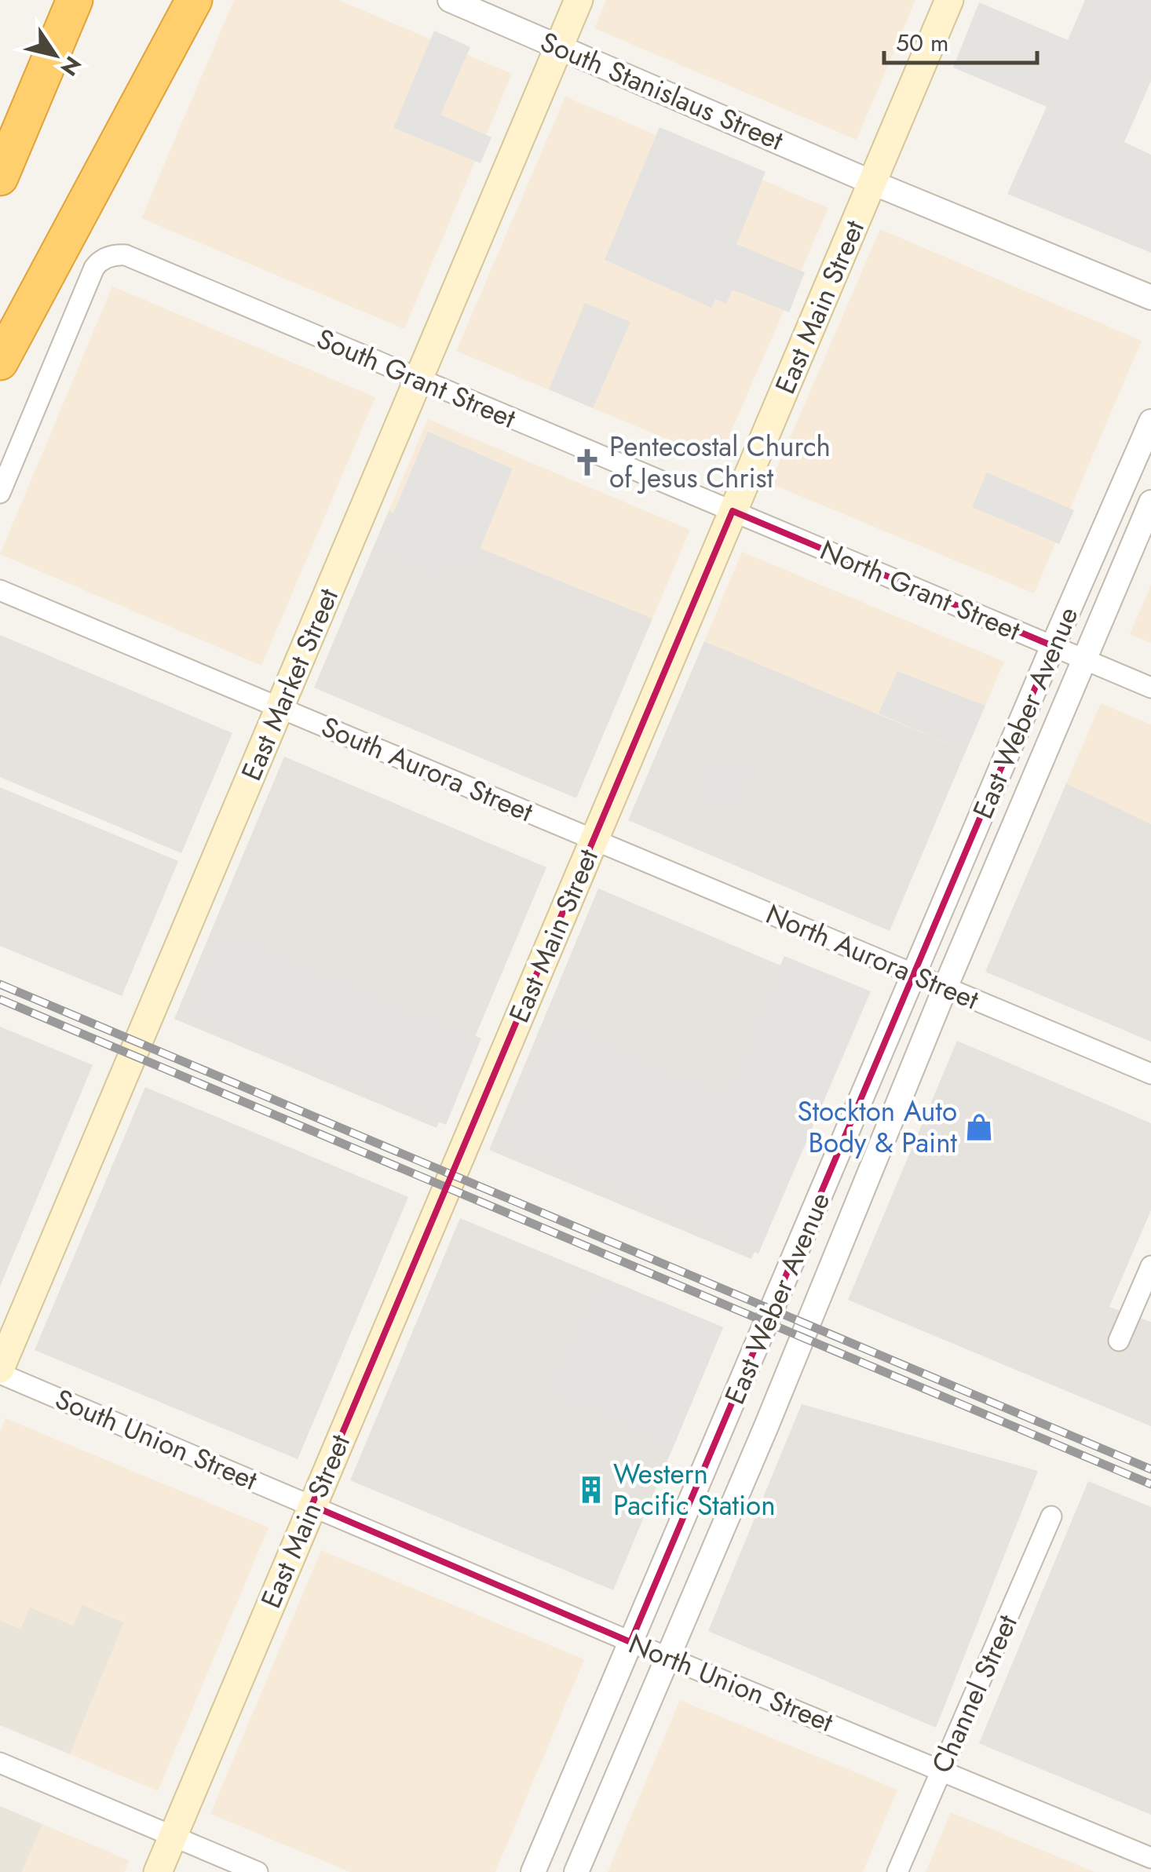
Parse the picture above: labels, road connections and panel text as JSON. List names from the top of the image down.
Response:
{
  "streets": {
    "main road": ["East Main Street", "East Market Street"],
    "street": [
      "South Stanislaus Street",
      "South Grant Street",
      "North Grant Street",
      "East Weber Avenue",
      "South Aurora Street",
      "North Aurora Street",
      "South Union Street",
      "North Union Street",
      "Channel Street"
    ]
  },
  "crossings": [
    ["South Stanislaus Street", "East Main Street"],
    ["South Stanislaus Street", "East Market Street"],
    ["East Main Street", "South Grant Street"],
    ["East Main Street", "North Grant Street"],
    ["East Main Street", "South Aurora Street"],
    ["East Main Street", "North Aurora Street"],
    ["East Main Street", "South Union Street"],
    ["East Main Street", "North Union Street"],
    ["South Grant Street", "North Grant Street"],
    ["South Grant Street", "East Market Street"],
    ["North Grant Street", "East Weber Avenue"],
    ["East Market Street", "South Aurora Street"],
    ["East Market Street", "South Union Street"],
    ["East Weber Avenue", "North Aurora Street"],
    ["East Weber Avenue", "North Union Street"],
    ["South Aurora Street", "North Aurora Street"],
    ["South Union Street", "North Union Street"],
    ["North Union Street", "Channel Street"]
  ],
  "places": {
    "church": ["Pentecostal Church of Jesus Christ"],
    "shop": ["Stockton Auto Body & Paint"],
    "building": ["Western Pacific Station"]
  },
  "scale_bar": "50 m",
  "north": "bottom right"
}
